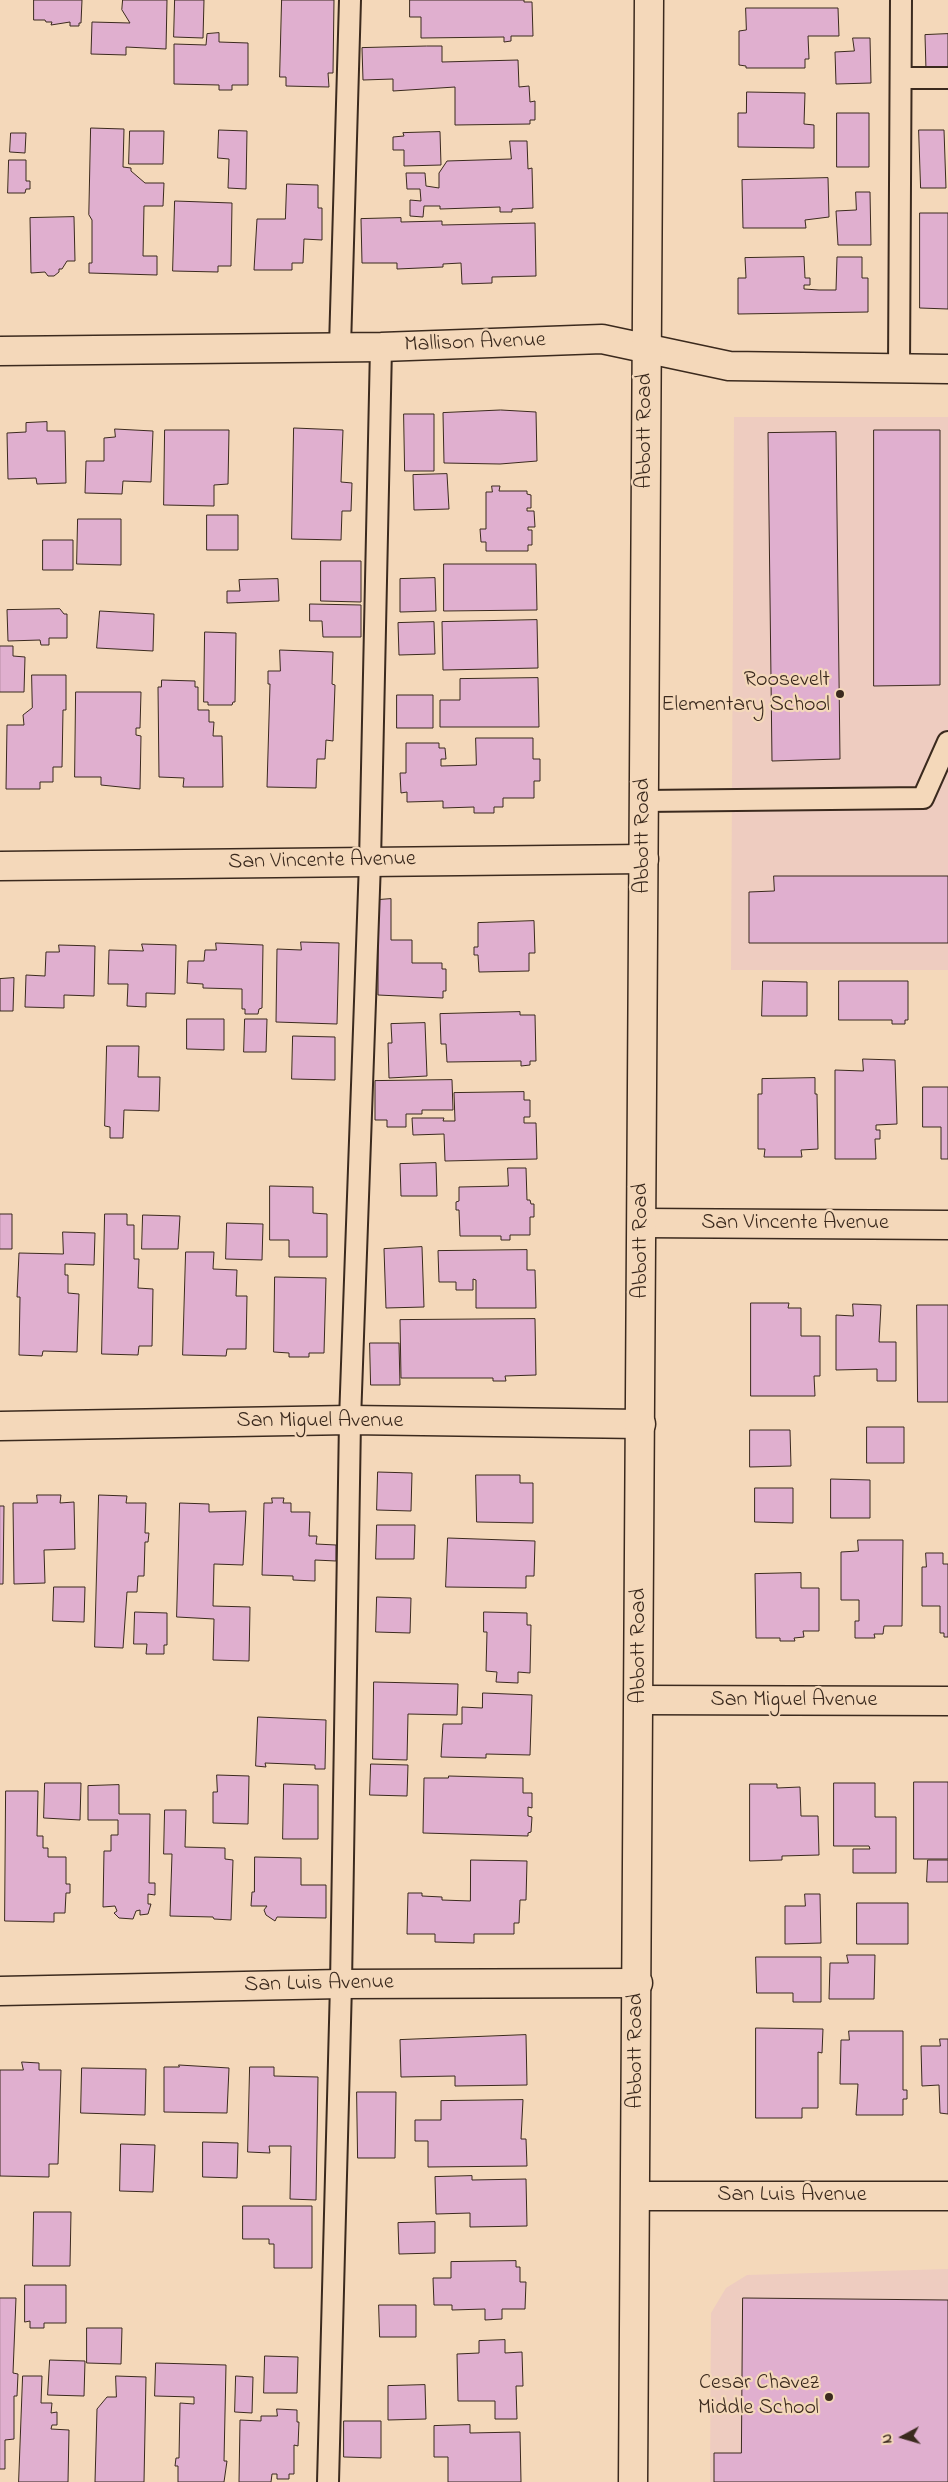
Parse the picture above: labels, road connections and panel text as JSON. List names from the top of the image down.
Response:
{
  "streets": {
    "street": [
      "Mallison Avenue",
      "Abbott Road",
      "San Vincente Avenue",
      "San Miguel Avenue",
      "San Luis Avenue"
    ]
  },
  "crossings": [
    ["Mallison Avenue", "Abbott Road"],
    ["Abbott Road", "San Vincente Avenue"],
    ["Abbott Road", "San Miguel Avenue"],
    ["Abbott Road", "San Luis Avenue"]
  ],
  "places": ["Roosevelt Elementary School", "Cesar Chavez Middle School"],
  "north": "left"
}
